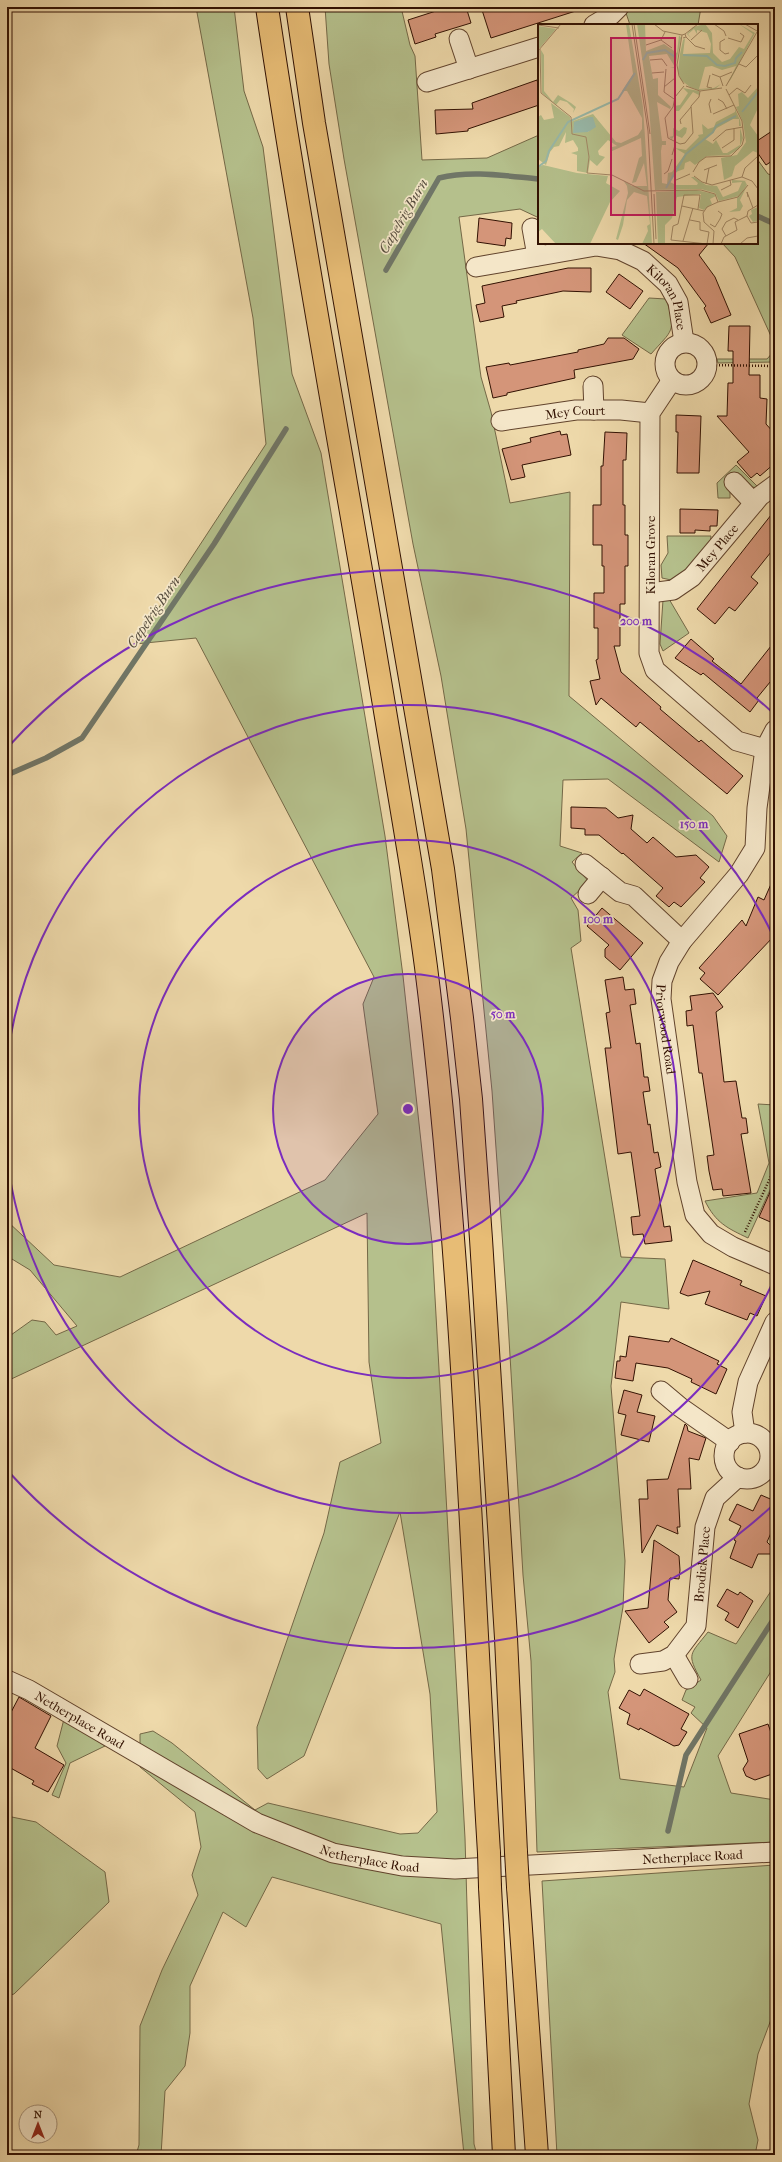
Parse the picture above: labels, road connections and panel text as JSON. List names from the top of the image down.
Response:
{
  "streets": {
    "street": [
      "Kiloran Place",
      "Mey Court",
      "Mey Place",
      "Kiloran Grove",
      "Priorwood Road",
      "Brodick Place",
      "Netherplace Road"
    ]
  },
  "crossings": [
    ["Mey Court", "Kiloran Grove"],
    ["Mey Place", "Kiloran Grove"],
    ["Kiloran Grove", "Priorwood Road"]
  ],
  "water": ["Capelrig Burn"],
  "north": "top",
  "rings": [
    "200 m",
    "150 m",
    "100 m",
    "50 m"
  ]
}
